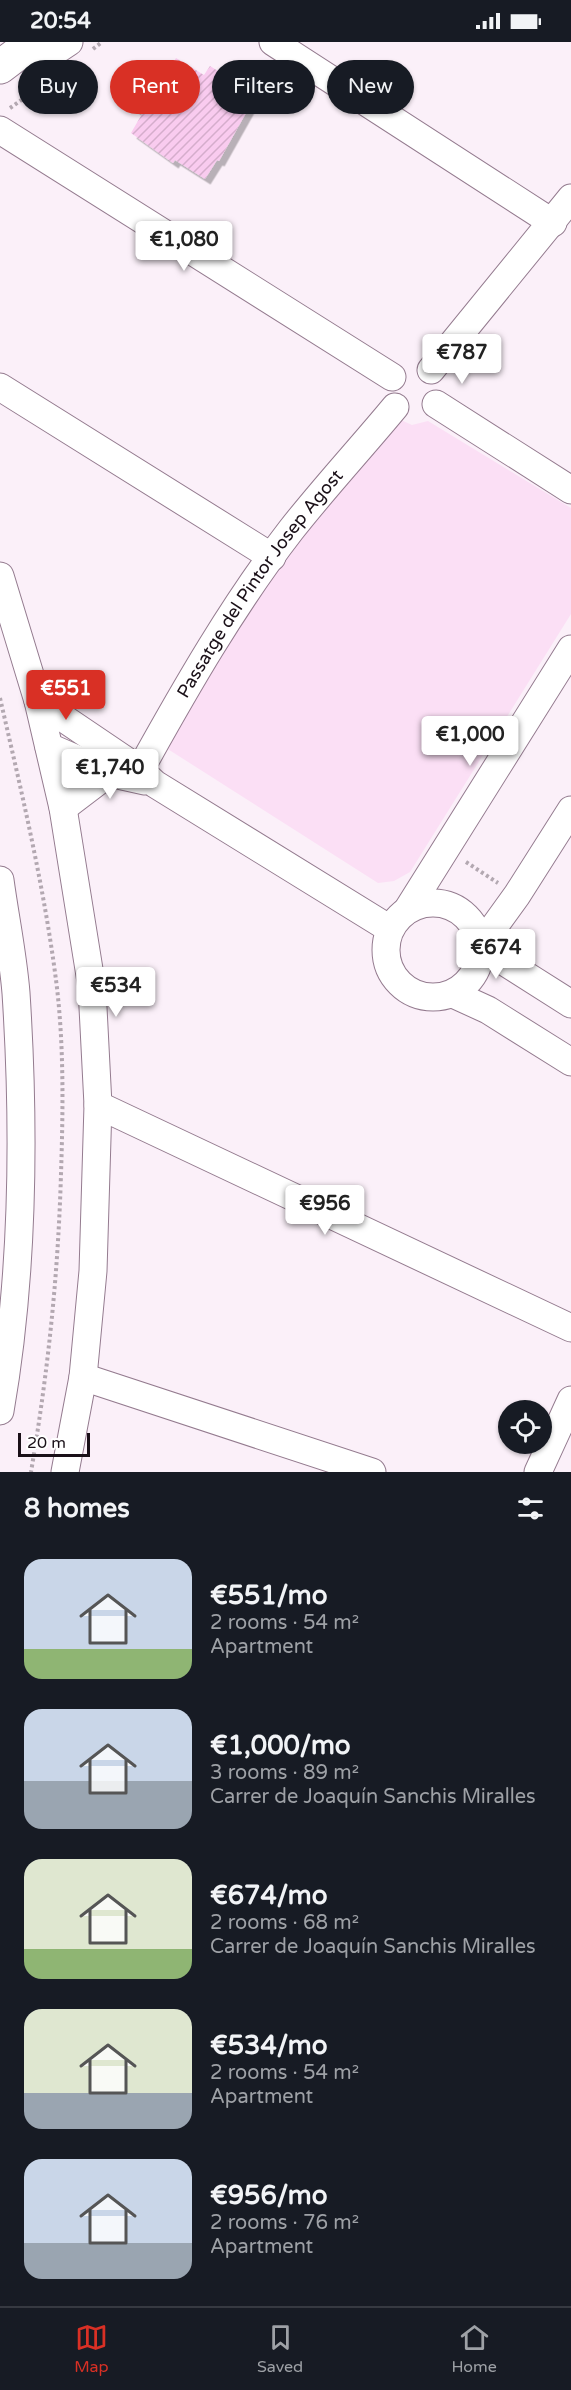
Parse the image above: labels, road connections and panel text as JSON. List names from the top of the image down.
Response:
{
  "streets": {
    "street": ["Passatge del Pintor Josep Agost"]
  },
  "scale_bar": "20 m",
  "page": {
    "status": "20:54",
    "chip": [
      "Buy",
      "Rent",
      "Filters",
      "New"
    ],
    "price": [
      "€1,080",
      "€787",
      "€551",
      "€1,000",
      "€1,740",
      "€674",
      "€534",
      "€956"
    ],
    "scale": "20 m",
    "heading": "8 homes",
    "list": [
      {
        "name": "€551/mo",
        "note": "2 rooms · 54 m² · Apartment"
      },
      {
        "name": "€1,000/mo",
        "note": "3 rooms · 89 m² · Carrer de Joaquín Sanchis Miralles"
      },
      {
        "name": "€674/mo",
        "note": "2 rooms · 68 m² · Carrer de Joaquín Sanchis Miralles"
      },
      {
        "name": "€534/mo",
        "note": "2 rooms · 54 m² · Apartment"
      },
      {
        "name": "€956/mo",
        "note": "2 rooms · 76 m² · Apartment"
      }
    ],
    "tabs": ["Map", "Saved", "Home"]
  }
}
